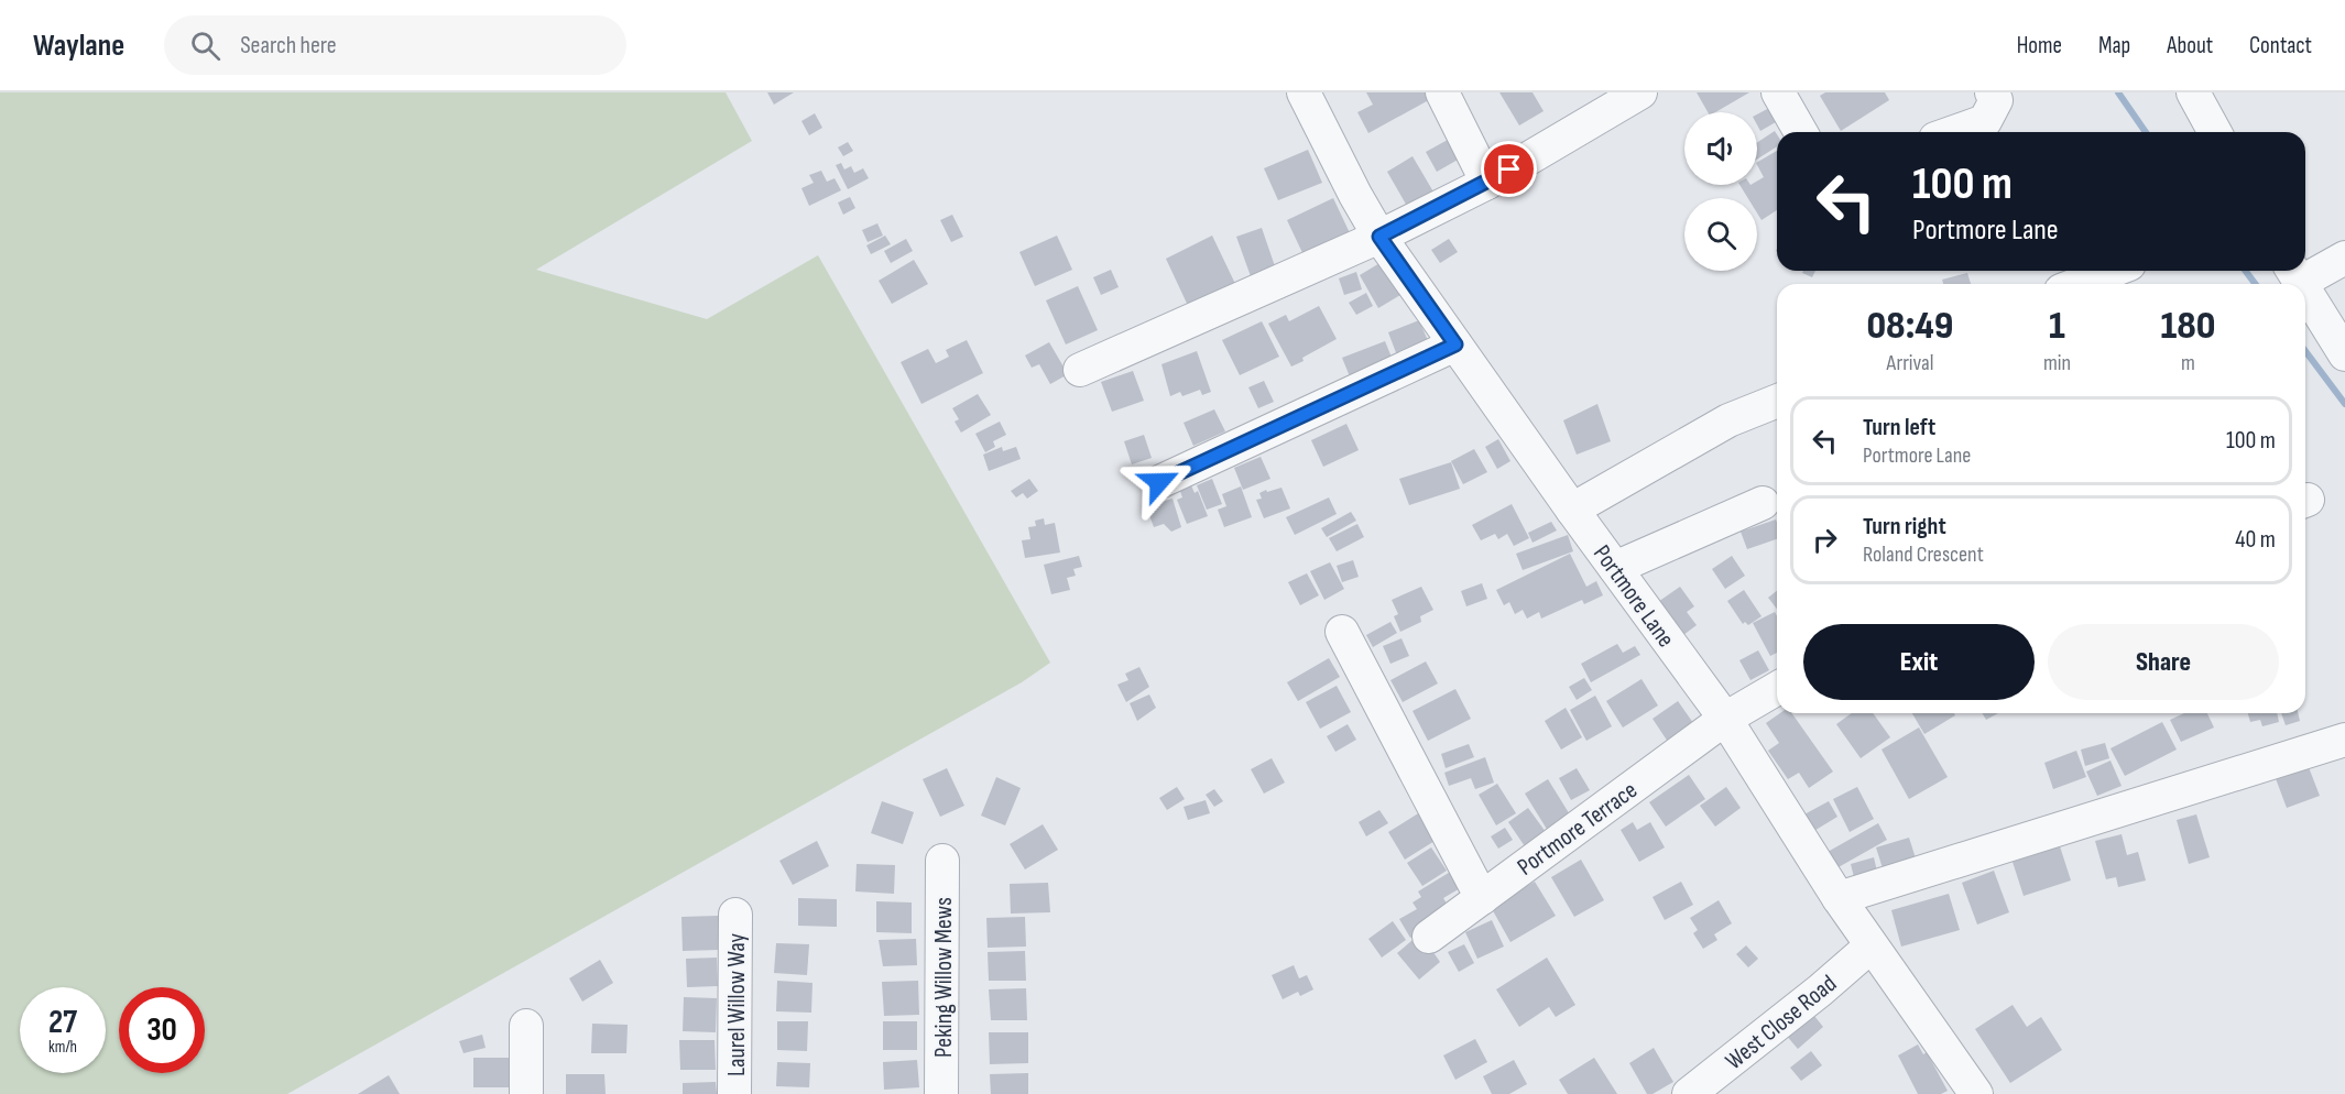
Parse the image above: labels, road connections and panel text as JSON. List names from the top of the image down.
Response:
{
  "streets": {
    "street": [
      "Portmore Lane",
      "Portmore Terrace",
      "Peking Willow Mews",
      "Laurel Willow Way",
      "West Close Road"
    ]
  },
  "crossings": [
    ["Portmore Lane", "Portmore Terrace"],
    ["Portmore Lane", "West Close Road"]
  ],
  "page": {
    "header": "Waylane",
    "search": "Search here",
    "nav": [
      "Home",
      "Map",
      "About",
      "Contact"
    ],
    "turn": ["100 m", "Portmore Lane"],
    "eta": [
      "08:49",
      "Arrival",
      "1",
      "min",
      "180",
      "m"
    ],
    "list": [
      {
        "name": "Turn left",
        "note": "Portmore Lane",
        "value": "100 m"
      },
      {
        "name": "Turn right",
        "note": "Roland Crescent",
        "value": "40 m"
      }
    ],
    "buttons": ["Exit", "Share"],
    "speed": "27 km/h",
    "limit": "30"
  }
}
